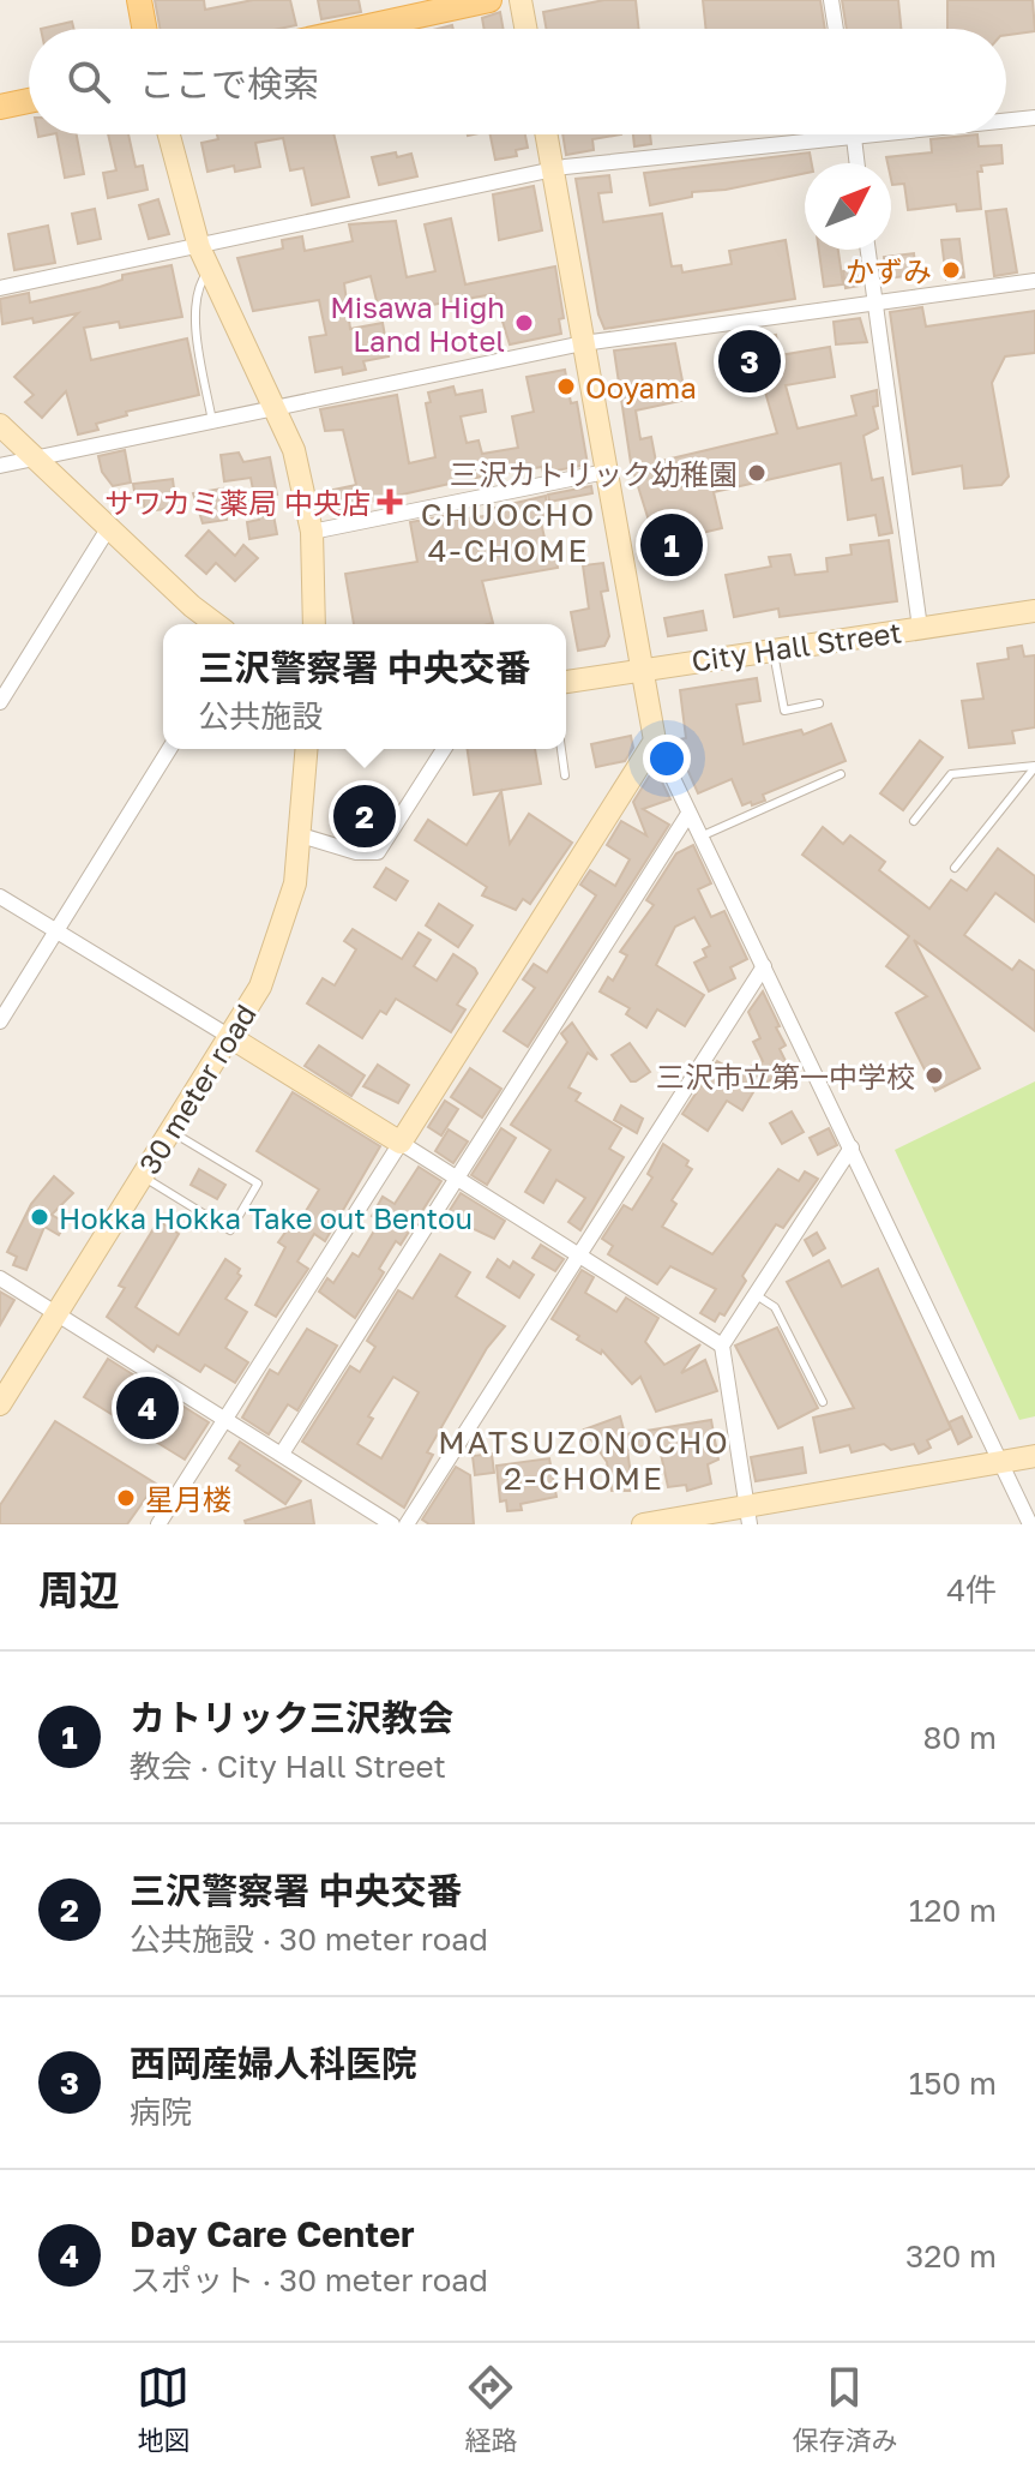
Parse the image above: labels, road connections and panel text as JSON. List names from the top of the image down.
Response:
{
  "streets": {
    "street": ["City Hall Street", "30 meter road"]
  },
  "districts": ["CHUOCHO 4-CHOME", "MATSUZONOCHO 2-CHOME"],
  "places": {
    "other": [
      "かずみ",
      "Misawa High Land Hotel",
      "Ooyama",
      "三沢カトリック幼稚園",
      "三沢市立第一中学校",
      "Hokka Hokka Take out Bentou",
      "星月楼"
    ],
    "health": ["サワカミ薬局 中央店"]
  },
  "north": "top right",
  "page": {
    "search": "ここで検索",
    "pins": [
      "3",
      "1",
      "2",
      "4"
    ],
    "popup": ["三沢警察署 中央交番", "公共施設"],
    "heading": ["周辺", "4件"],
    "list": [
      {
        "mark": "1",
        "name": "カトリック三沢教会",
        "note": "教会 · City Hall Street",
        "value": "80 m"
      },
      {
        "mark": "2",
        "name": "三沢警察署 中央交番",
        "note": "公共施設 · 30 meter road",
        "value": "120 m"
      },
      {
        "mark": "3",
        "name": "西岡産婦人科医院",
        "note": "病院",
        "value": "150 m"
      },
      {
        "mark": "4",
        "name": "Day Care Center",
        "note": "スポット · 30 meter road",
        "value": "320 m"
      }
    ],
    "nav": ["地図", "経路", "保存済み"]
  }
}
